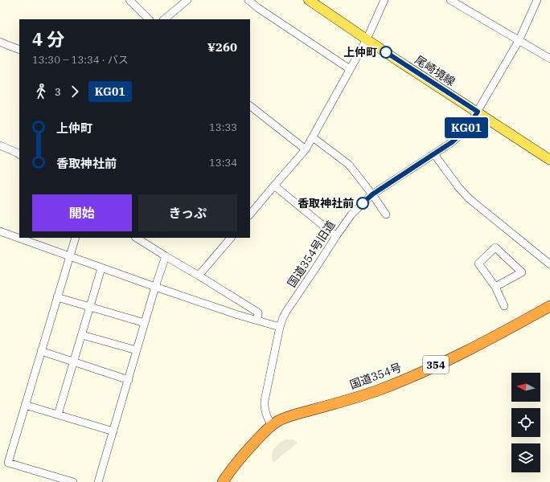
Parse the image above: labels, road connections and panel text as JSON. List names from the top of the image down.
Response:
{
  "streets": {
    "highway": ["354", "国道354号"],
    "main road": ["尾崎境線"],
    "street": ["国道354号旧道"]
  },
  "crossings": [
    ["尾崎境線", "国道354号旧道"],
    ["国道354号旧道", "国道354号"]
  ],
  "places": ["上仲町", "香取神社前"],
  "lines": ["bus line KG01"],
  "north": "left",
  "page": {
    "on_map": "KG01",
    "heading": ["4 分", "13:30 – 13:34 · バス", "¥260"],
    "legs": ["3", "KG01"],
    "list": [
      {
        "name": "上仲町",
        "value": "13:33"
      },
      {
        "name": "香取神社前",
        "value": "13:34"
      }
    ],
    "buttons": ["開始", "きっぷ"]
  }
}
